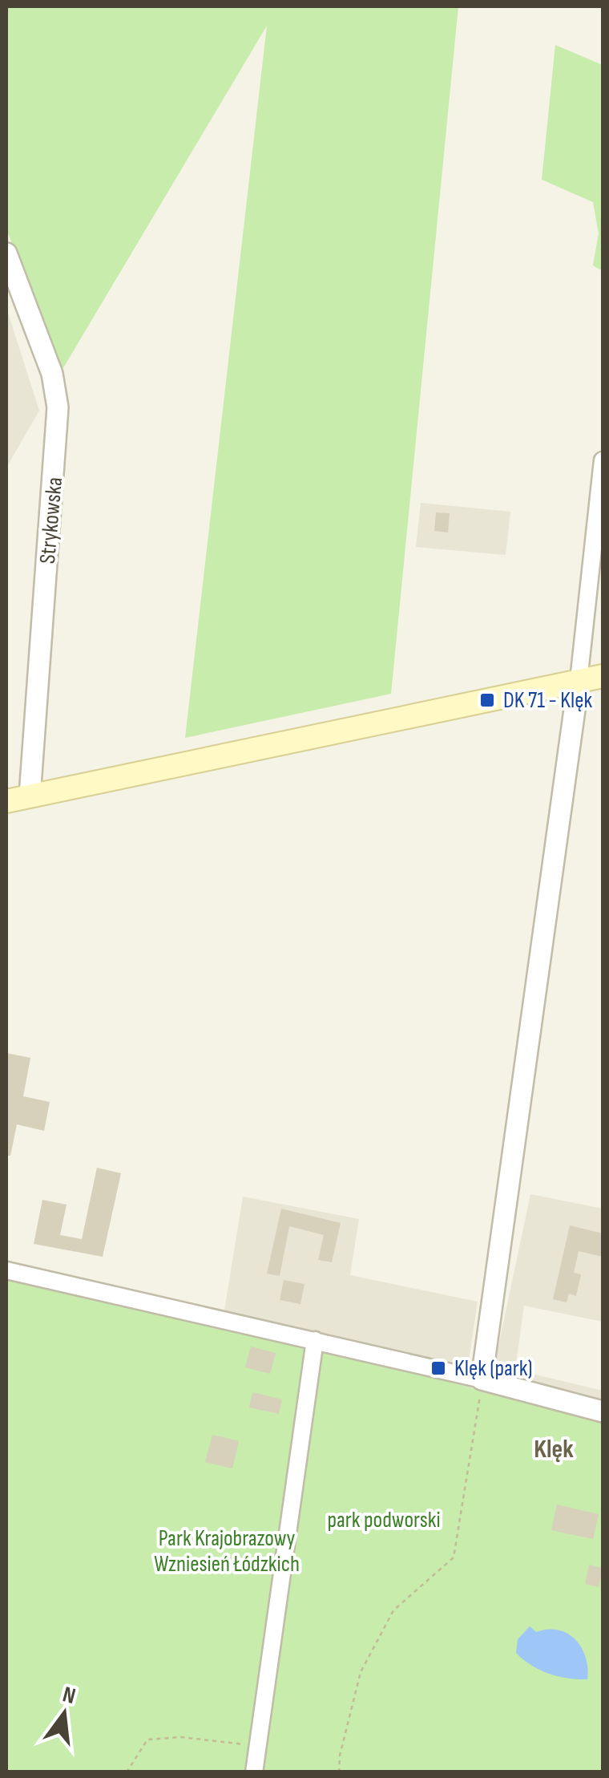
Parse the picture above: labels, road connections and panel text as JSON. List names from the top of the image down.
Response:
{
  "streets": {
    "street": ["Strykowska"]
  },
  "districts": ["Klęk"],
  "parks": ["park podworski", "Park Krajobrazowy Wzniesień Łódzkich"],
  "places": {
    "transit": ["DK 71 - Klęk", "Klęk (park)"]
  },
  "north": "top"
}
